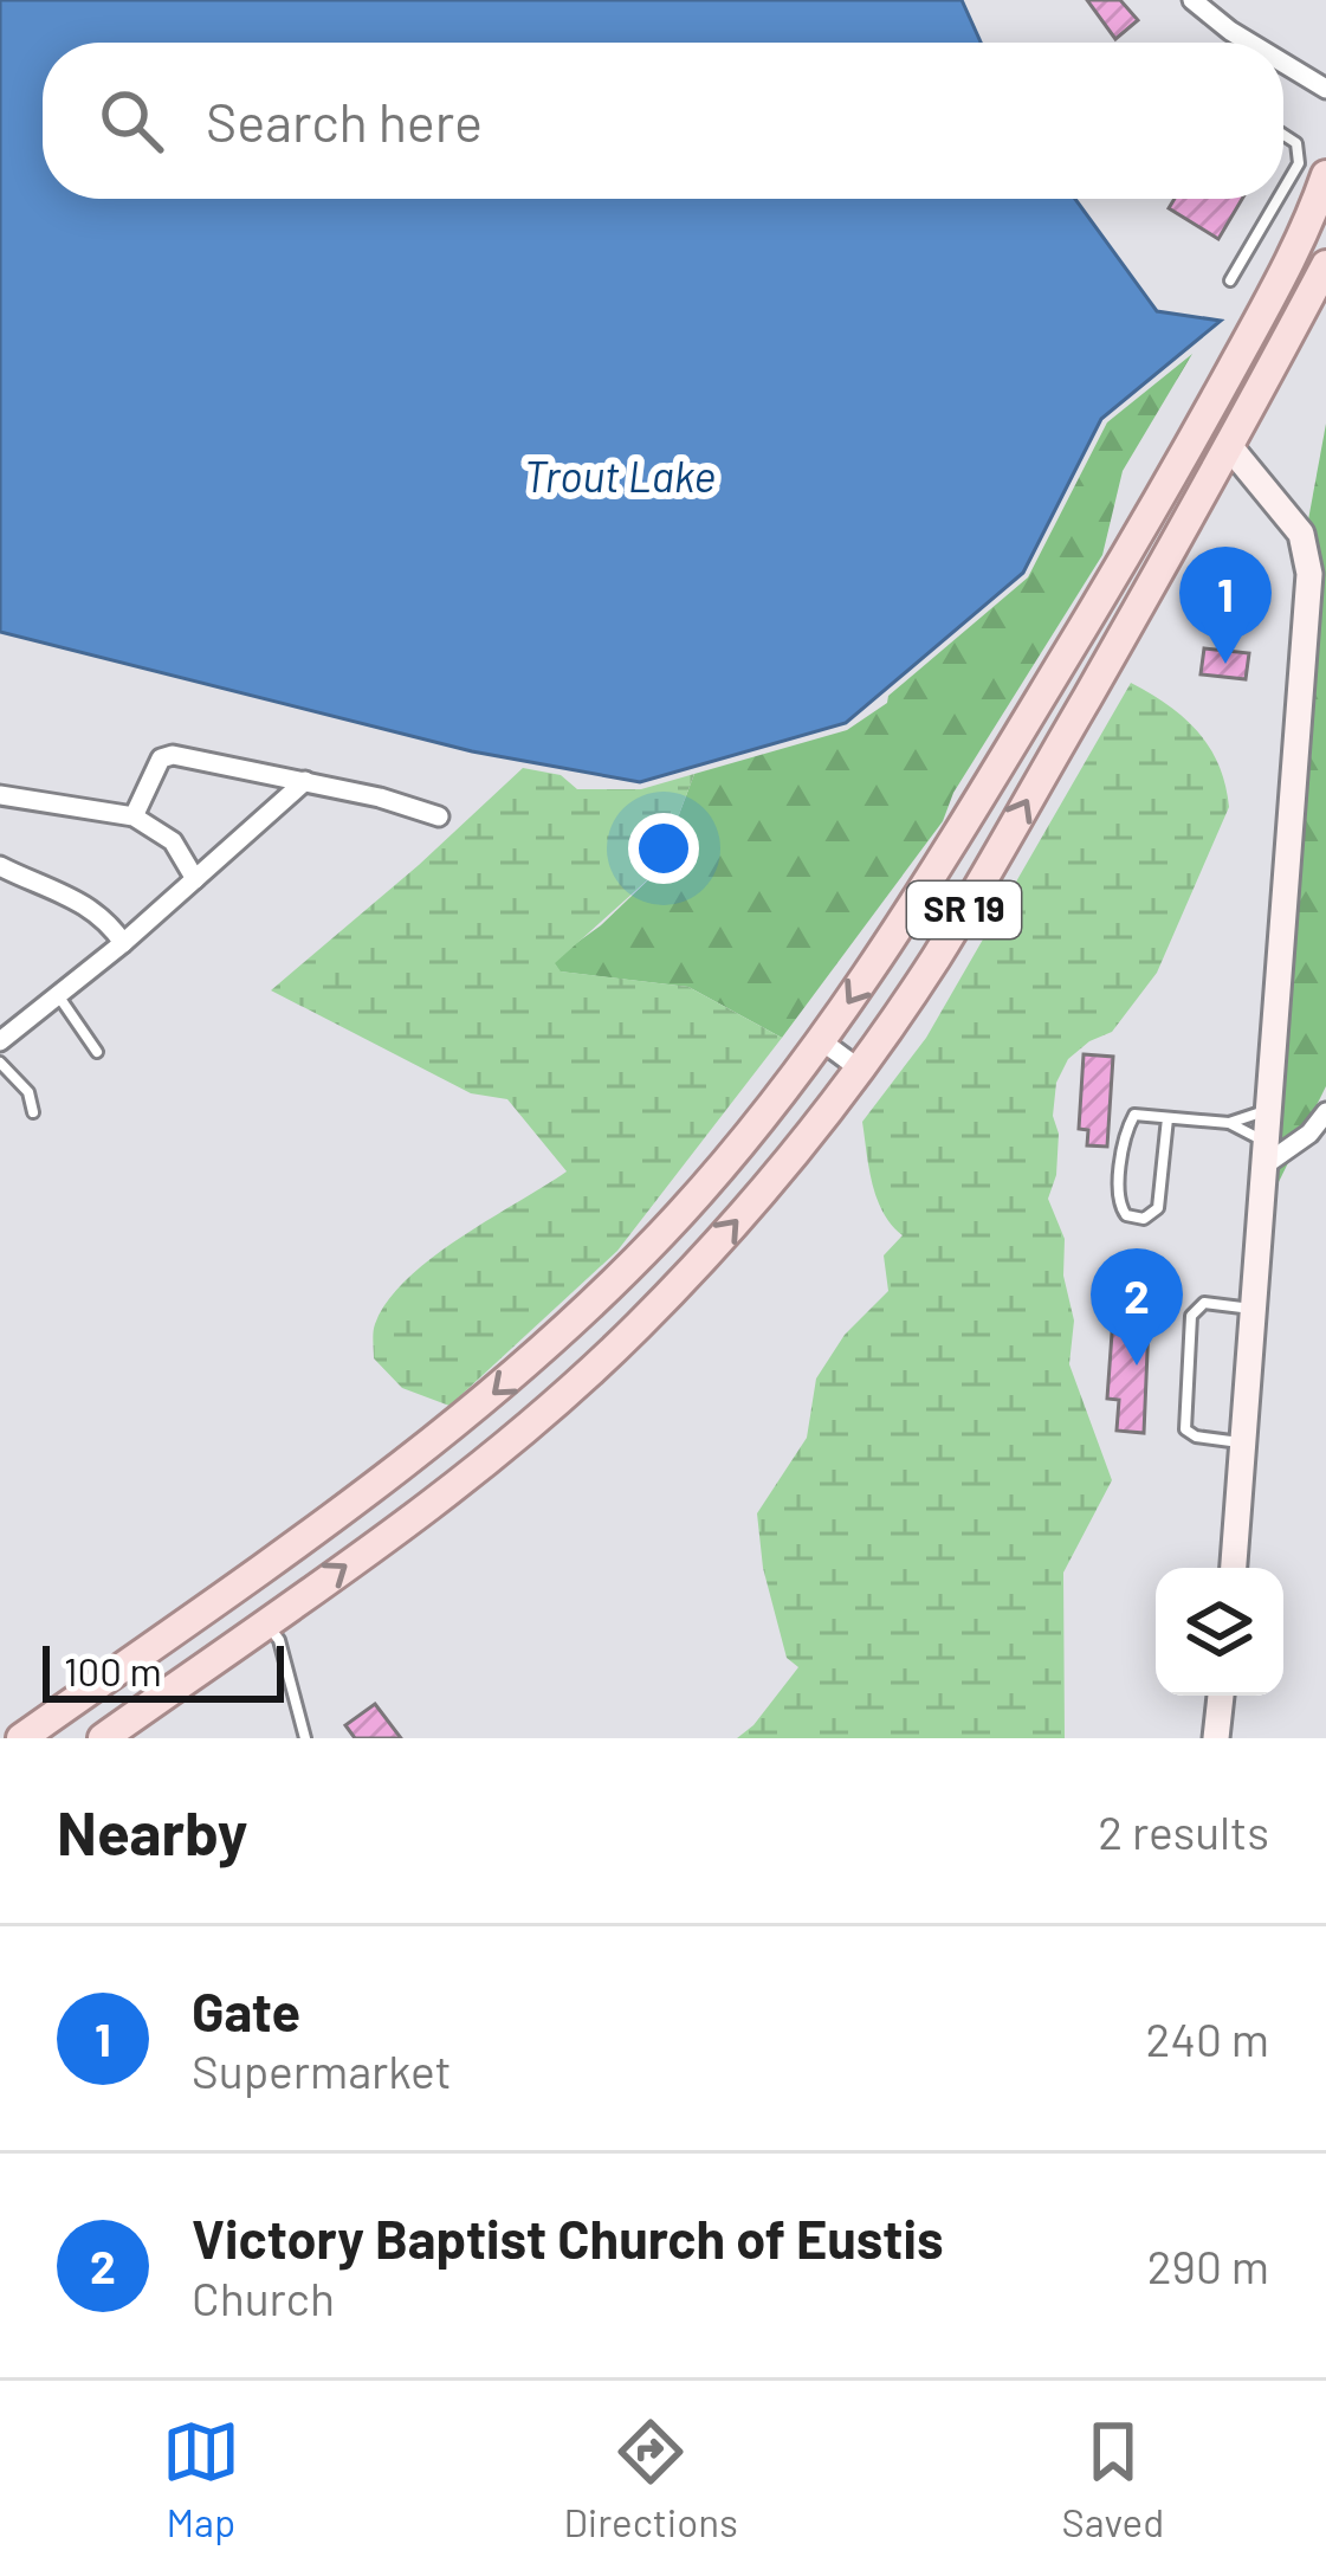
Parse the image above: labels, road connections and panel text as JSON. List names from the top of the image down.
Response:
{
  "streets": {
    "main road": ["SR 19"]
  },
  "water": ["Trout Lake"],
  "scale_bar": "100 m",
  "page": {
    "search": "Search here",
    "pins": ["1", "2"],
    "scale": "100 m",
    "heading": ["Nearby", "2 results"],
    "list": [
      {
        "mark": "1",
        "name": "Gate",
        "note": "Supermarket",
        "value": "240 m"
      },
      {
        "mark": "2",
        "name": "Victory Baptist Church of Eustis",
        "note": "Church",
        "value": "290 m"
      }
    ],
    "nav": ["Map", "Directions", "Saved"]
  }
}
